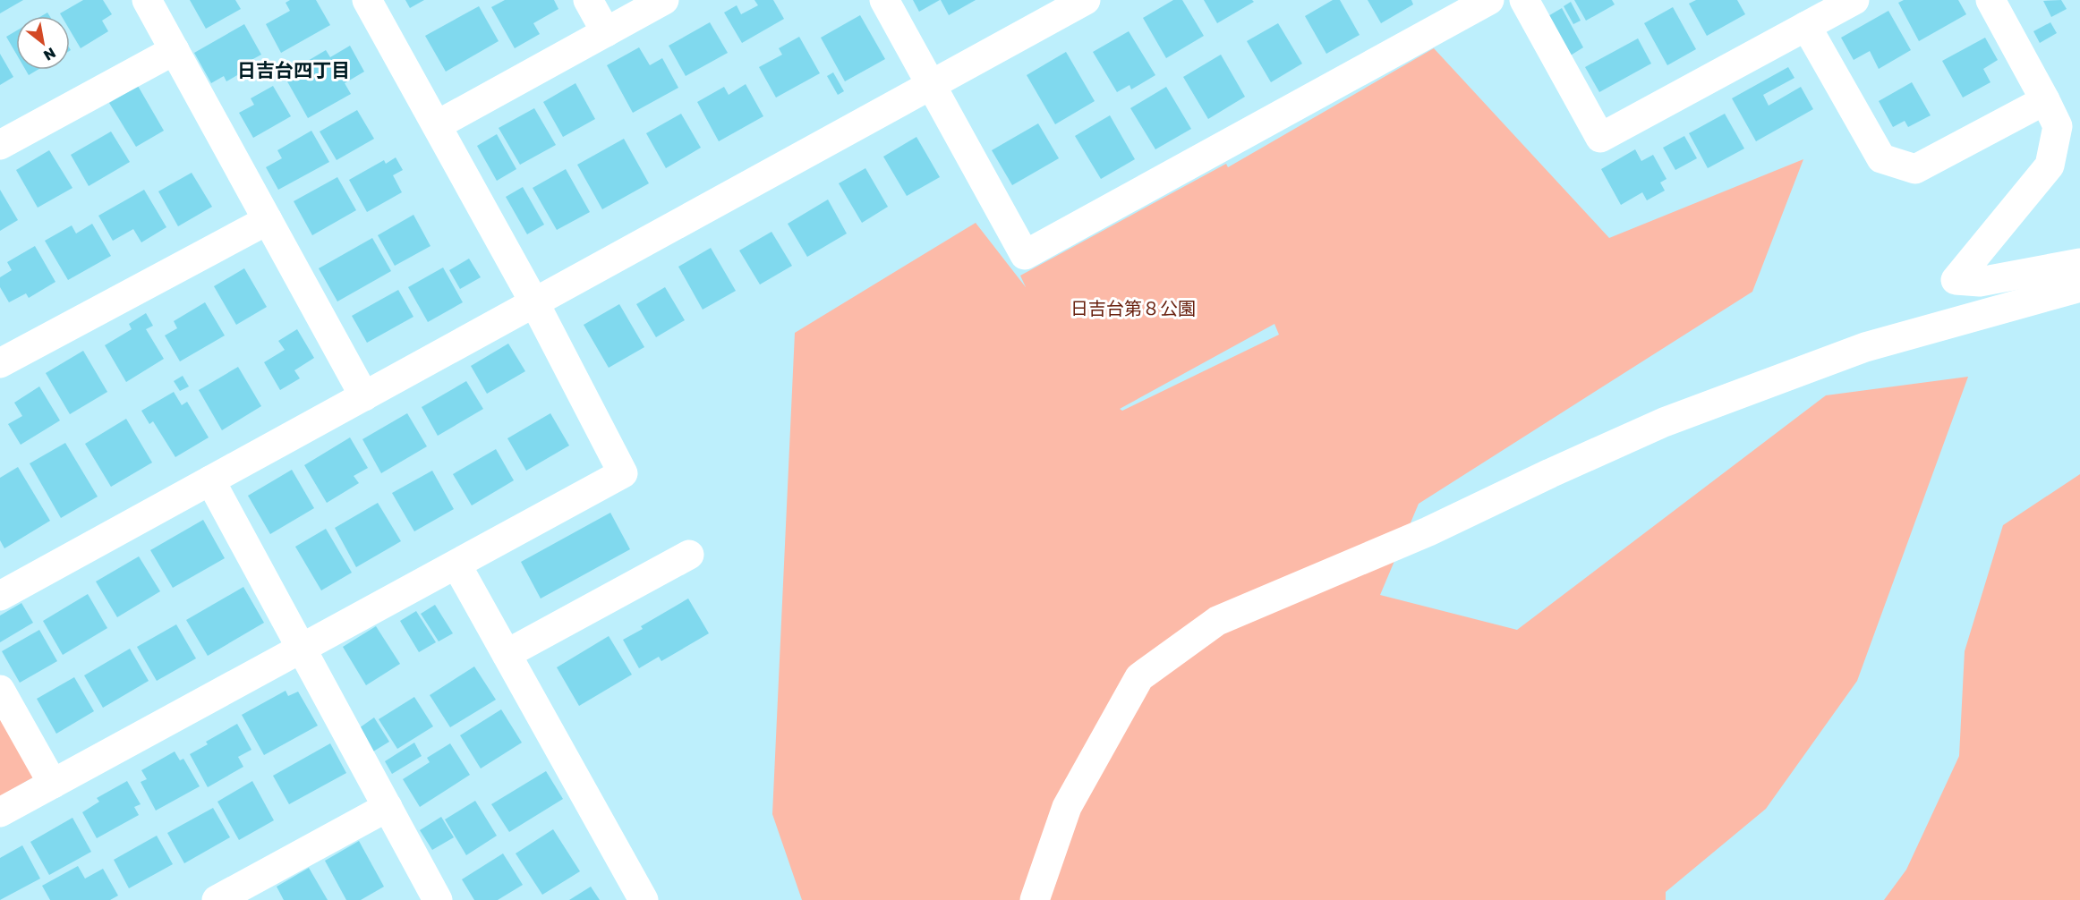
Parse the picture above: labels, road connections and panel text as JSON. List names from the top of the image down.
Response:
{
  "districts": ["日吉台四丁目"],
  "parks": ["日吉台第８公園"],
  "north": "bottom right"
}
